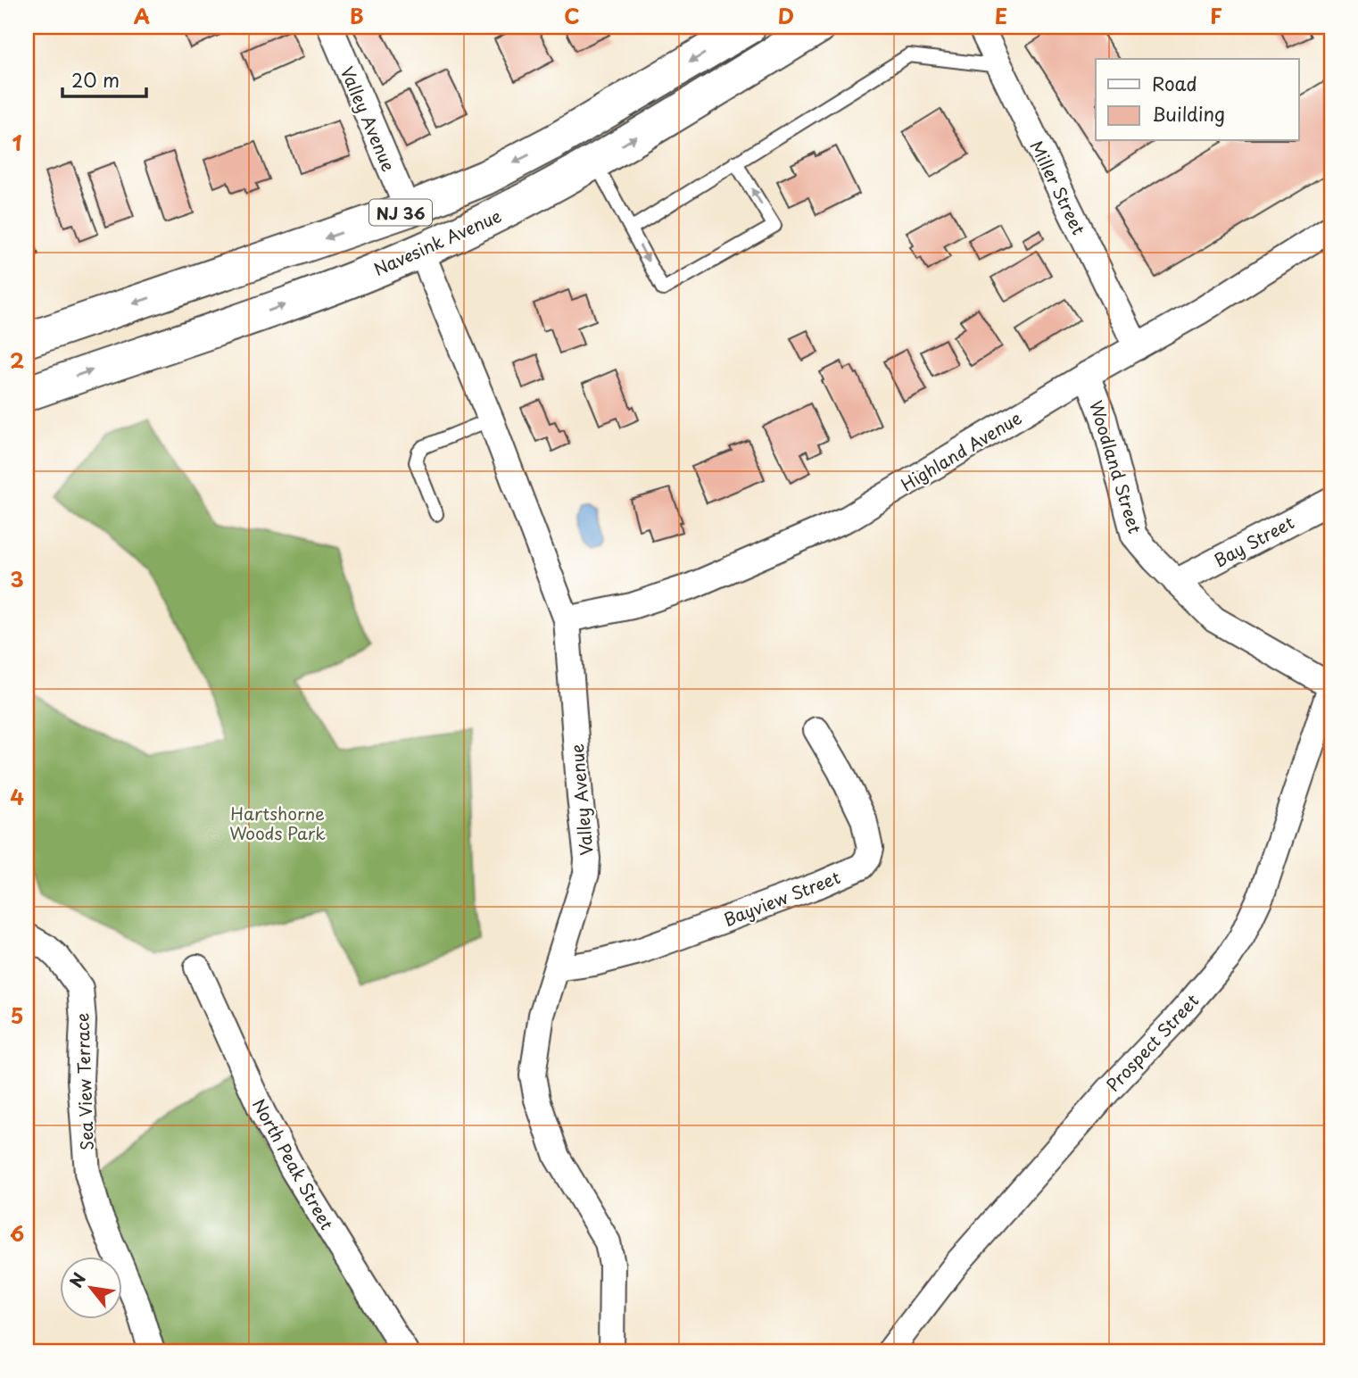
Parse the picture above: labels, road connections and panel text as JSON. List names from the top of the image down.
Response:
{
  "streets": {
    "highway": ["NJ 36", "Navesink Avenue"],
    "street": [
      "Valley Avenue",
      "Miller Street",
      "Highland Avenue",
      "Woodland Street",
      "Bay Street",
      "Bayview Street",
      "Prospect Street",
      "Sea View Terrace",
      "North Peak Street"
    ]
  },
  "crossings": [
    ["Valley Avenue", "NJ 36"],
    ["Valley Avenue", "Navesink Avenue"],
    ["Valley Avenue", "Highland Avenue"],
    ["Valley Avenue", "Bayview Street"],
    ["Miller Street", "Highland Avenue"],
    ["Highland Avenue", "Woodland Street"],
    ["Woodland Street", "Bay Street"],
    ["Woodland Street", "Prospect Street"]
  ],
  "parks": ["Hartshorne Woods Park"],
  "legend": ["Road", "Building"],
  "scale_bar": "20 m",
  "north": "top left",
  "grid": {
    "columns": [
      "A",
      "B",
      "C",
      "D",
      "E",
      "F"
    ],
    "rows": [
      "1",
      "2",
      "3",
      "4",
      "5",
      "6"
    ]
  }
}
